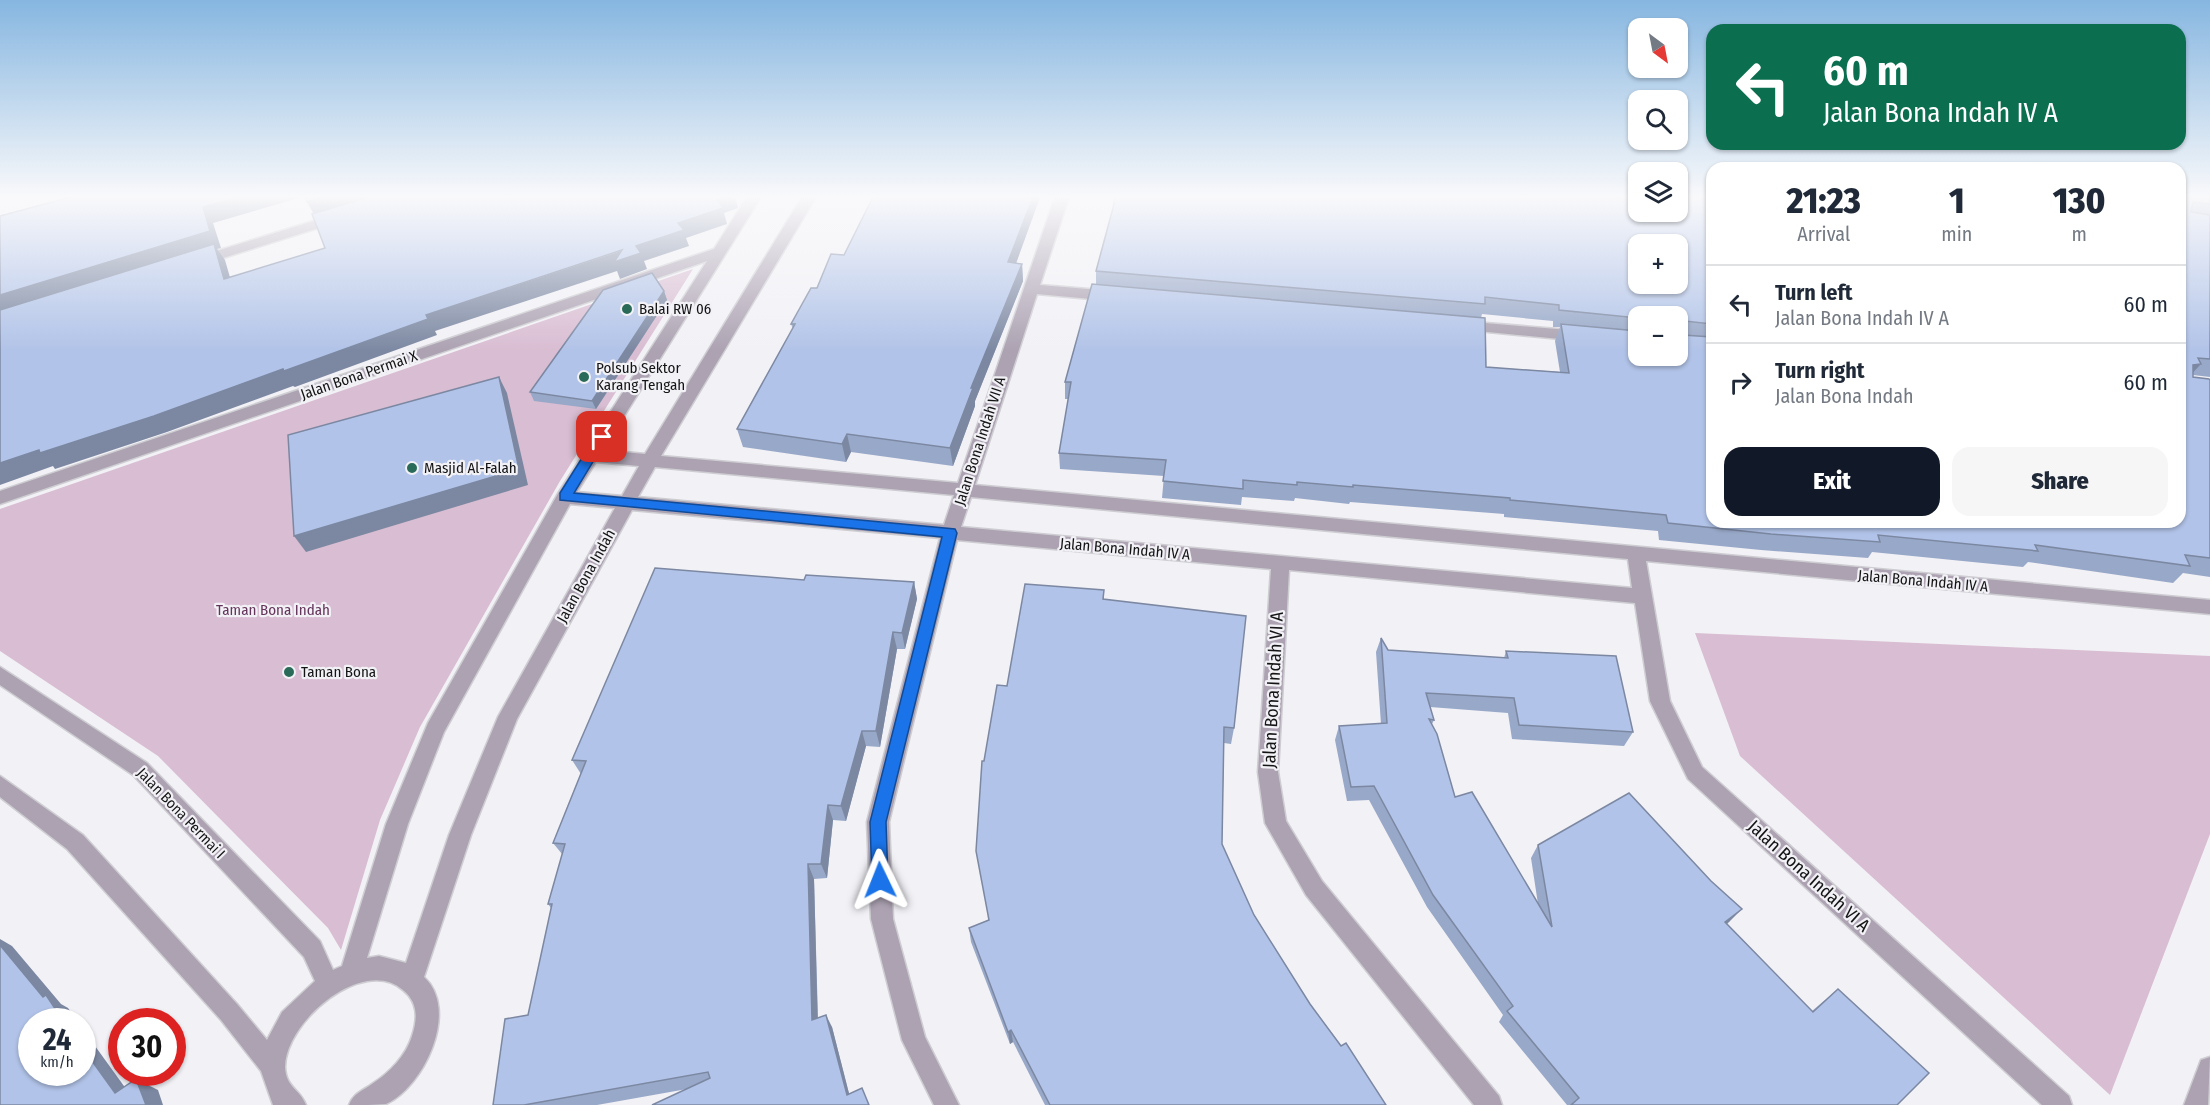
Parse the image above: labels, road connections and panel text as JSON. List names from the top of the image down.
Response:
{
  "streets": {
    "street": [
      "Jalan Bona Permai X",
      "Jalan Bona Indah VII A",
      "Jalan Bona Indah IV A",
      "Jalan Bona Indah",
      "Jalan Bona Indah VI A",
      "Jalan Bona Permai I"
    ]
  },
  "crossings": [
    ["Jalan Bona Indah VII A", "Jalan Bona Indah IV A"],
    ["Jalan Bona Indah IV A", "Jalan Bona Indah"],
    ["Jalan Bona Indah IV A", "Jalan Bona Indah VI A"]
  ],
  "parks": ["Taman Bona Indah"],
  "places": [
    "Balai RW 06",
    "Polsub Sektor Karang Tengah",
    "Masjid Al-Falah",
    "Taman Bona"
  ],
  "north": "bottom right",
  "page": {
    "map_buttons": ["+", "−"],
    "turn": ["60 m", "Jalan Bona Indah IV A"],
    "eta": [
      "21:23",
      "Arrival",
      "1",
      "min",
      "130",
      "m"
    ],
    "list": [
      {
        "name": "Turn left",
        "note": "Jalan Bona Indah IV A",
        "value": "60 m"
      },
      {
        "name": "Turn right",
        "note": "Jalan Bona Indah",
        "value": "60 m"
      }
    ],
    "buttons": ["Exit", "Share"],
    "speed": "24 km/h",
    "limit": "30"
  }
}
